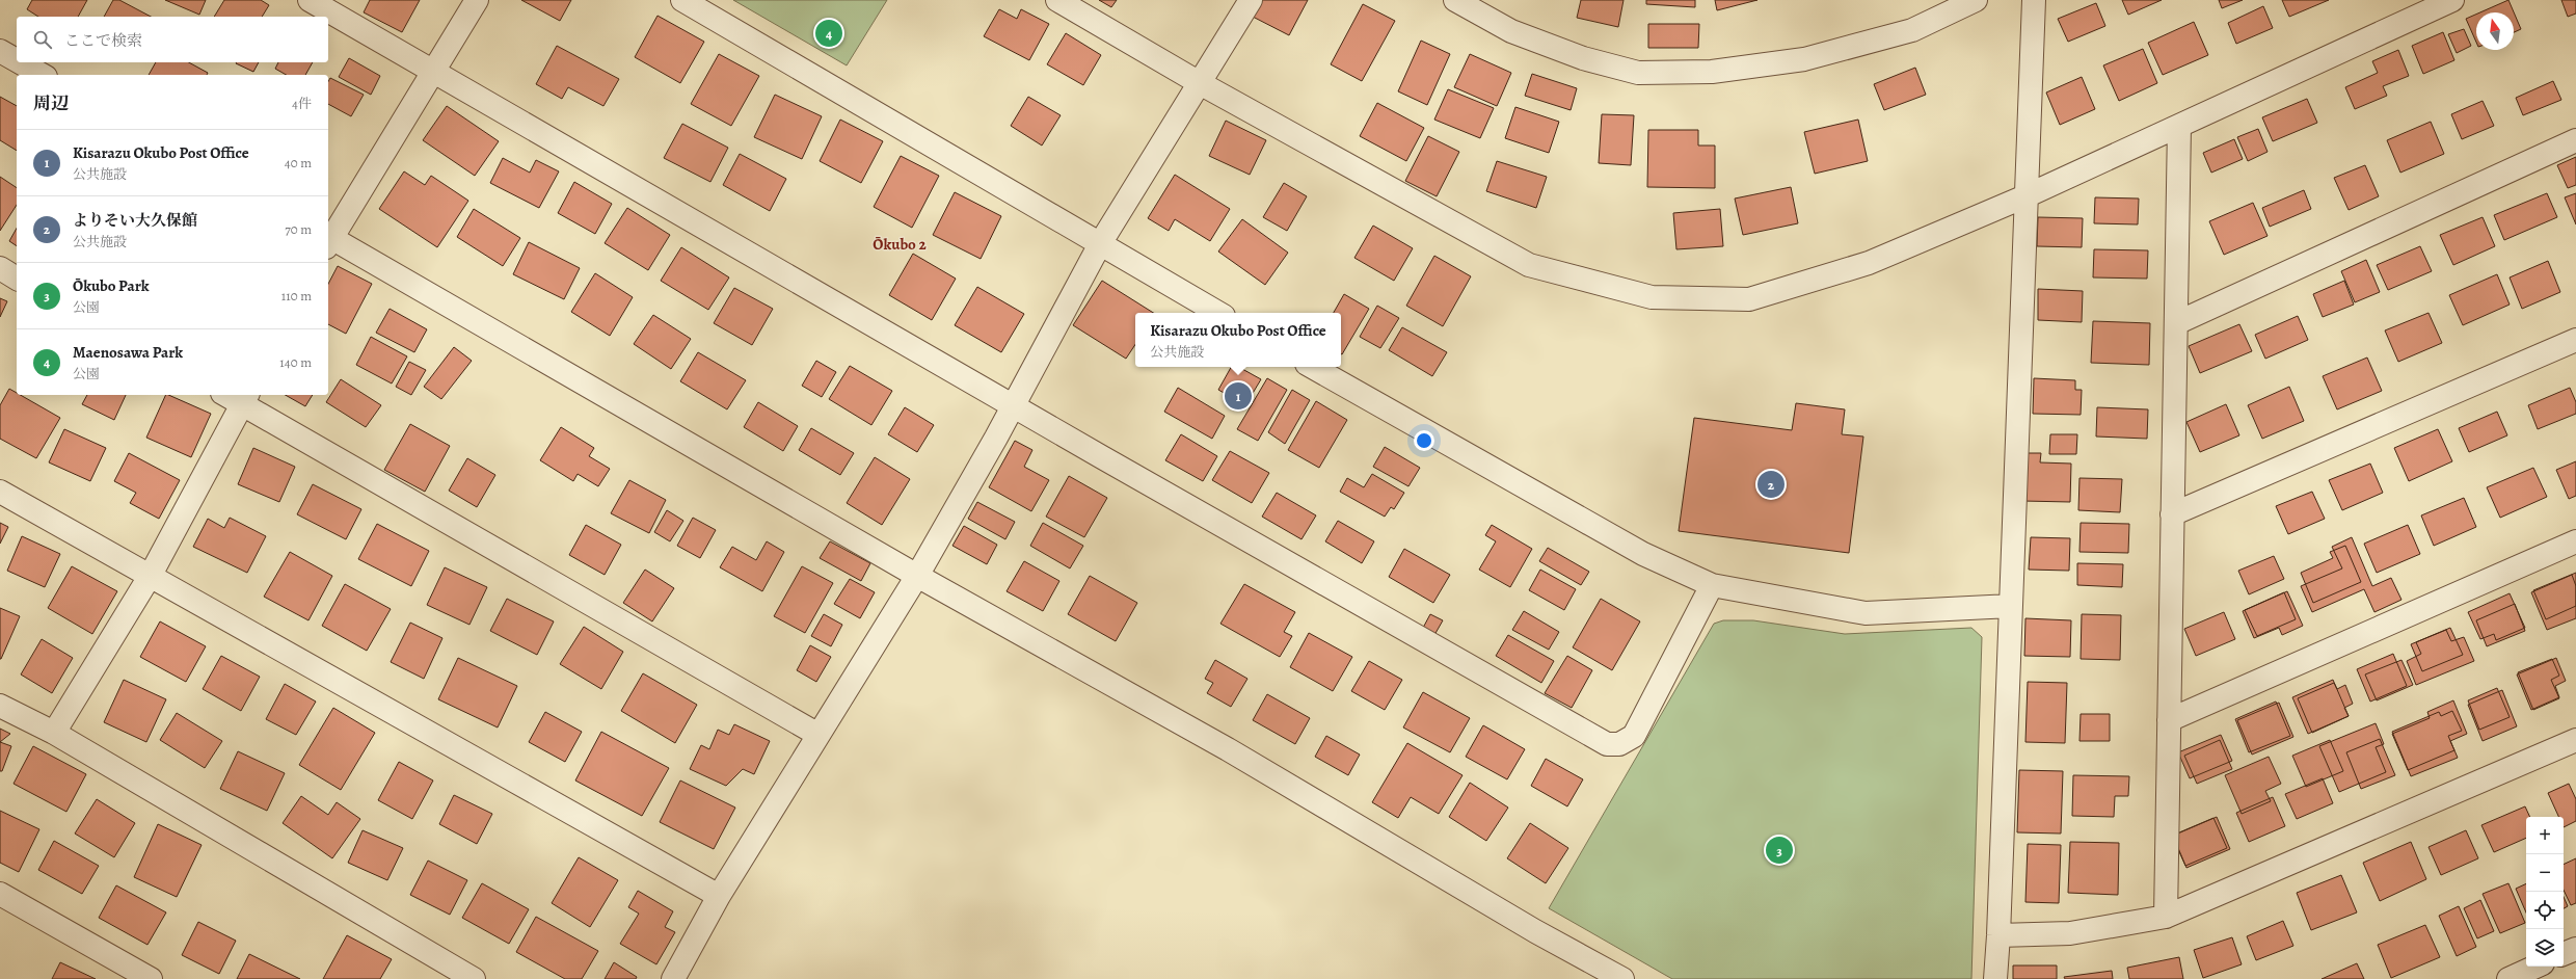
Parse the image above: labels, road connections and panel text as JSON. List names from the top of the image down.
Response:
{
  "districts": ["Ōkubo 2"],
  "north": "top",
  "page": {
    "search": "ここで検索",
    "pins": [
      "4",
      "1",
      "2",
      "3"
    ],
    "heading": ["周辺", "4件"],
    "list": [
      {
        "mark": "1",
        "name": "Kisarazu Okubo Post Office",
        "note": "公共施設",
        "value": "40 m"
      },
      {
        "mark": "2",
        "name": "よりそい大久保館",
        "note": "公共施設",
        "value": "70 m"
      },
      {
        "mark": "3",
        "name": "Ōkubo Park",
        "note": "公園",
        "value": "110 m"
      },
      {
        "mark": "4",
        "name": "Maenosawa Park",
        "note": "公園",
        "value": "140 m"
      }
    ],
    "popup": ["Kisarazu Okubo Post Office", "公共施設"],
    "map_buttons": ["+", "−"]
  }
}
